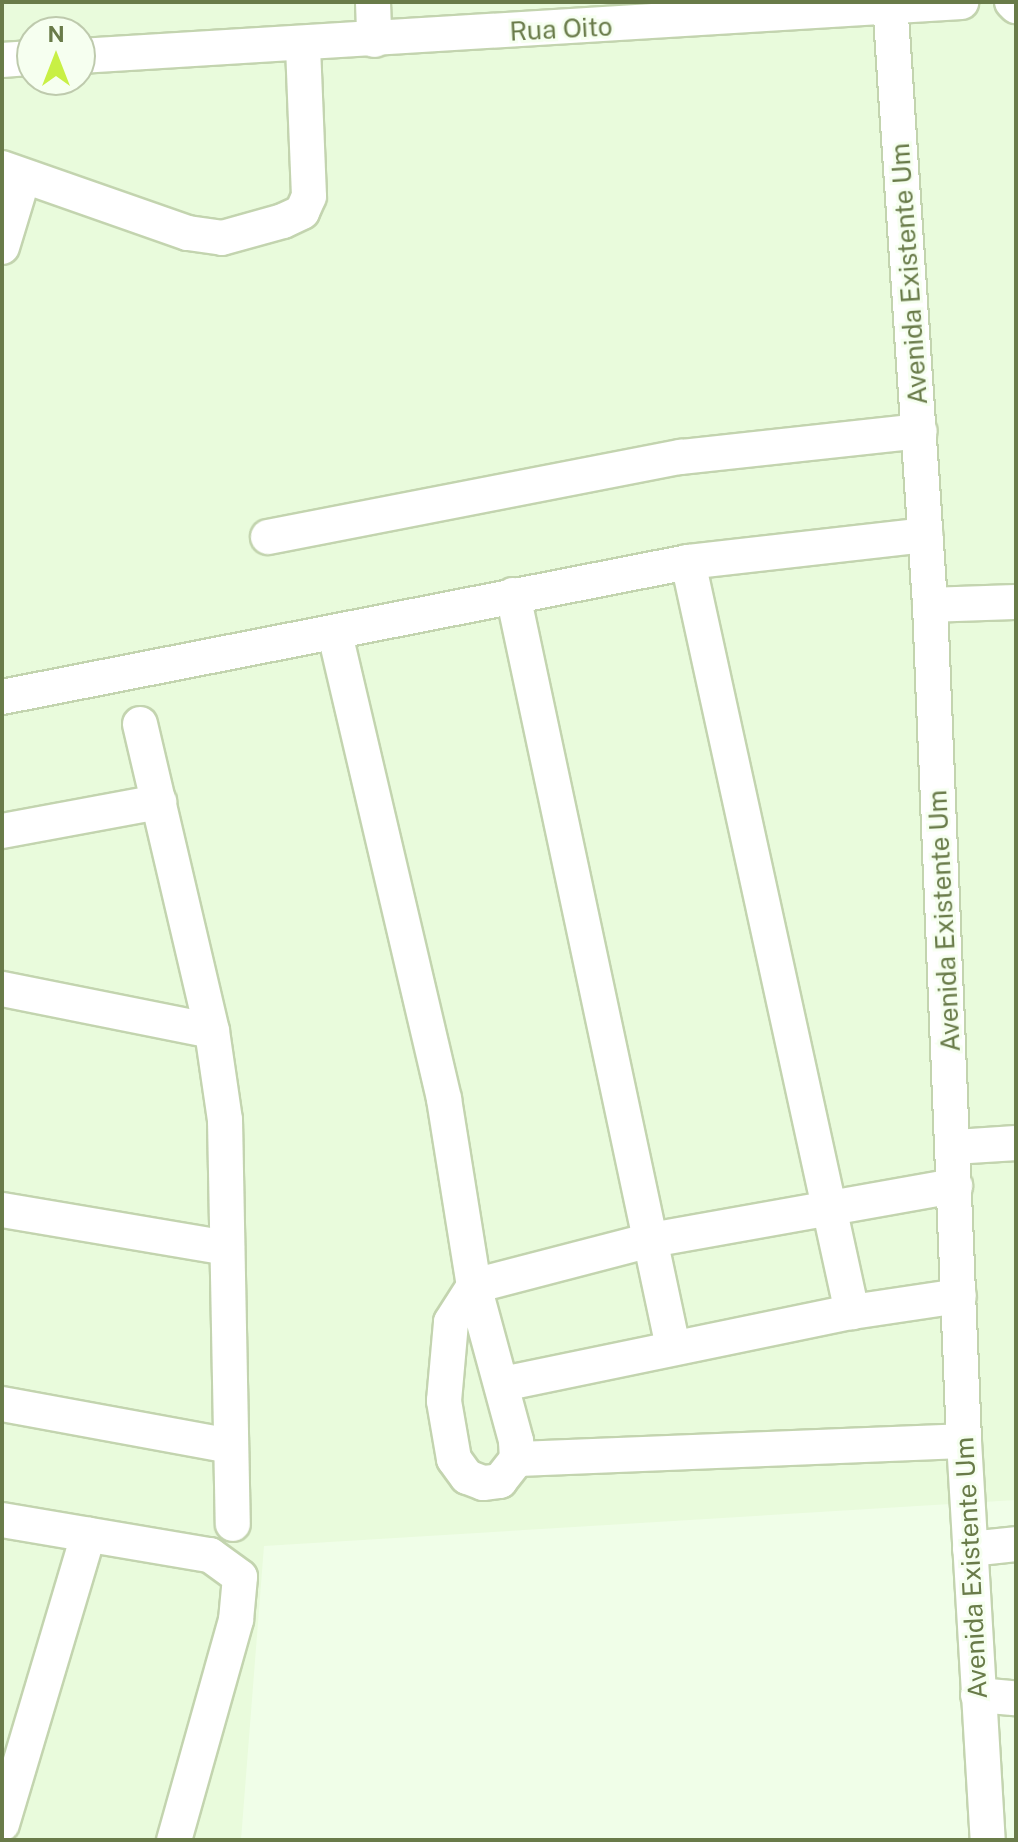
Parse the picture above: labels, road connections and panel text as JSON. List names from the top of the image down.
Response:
{
  "streets": {
    "street": ["Rua Oito", "Avenida Existente Um"]
  },
  "crossings": [
    ["Rua Oito", "Avenida Existente Um"]
  ],
  "north": "top"
}
